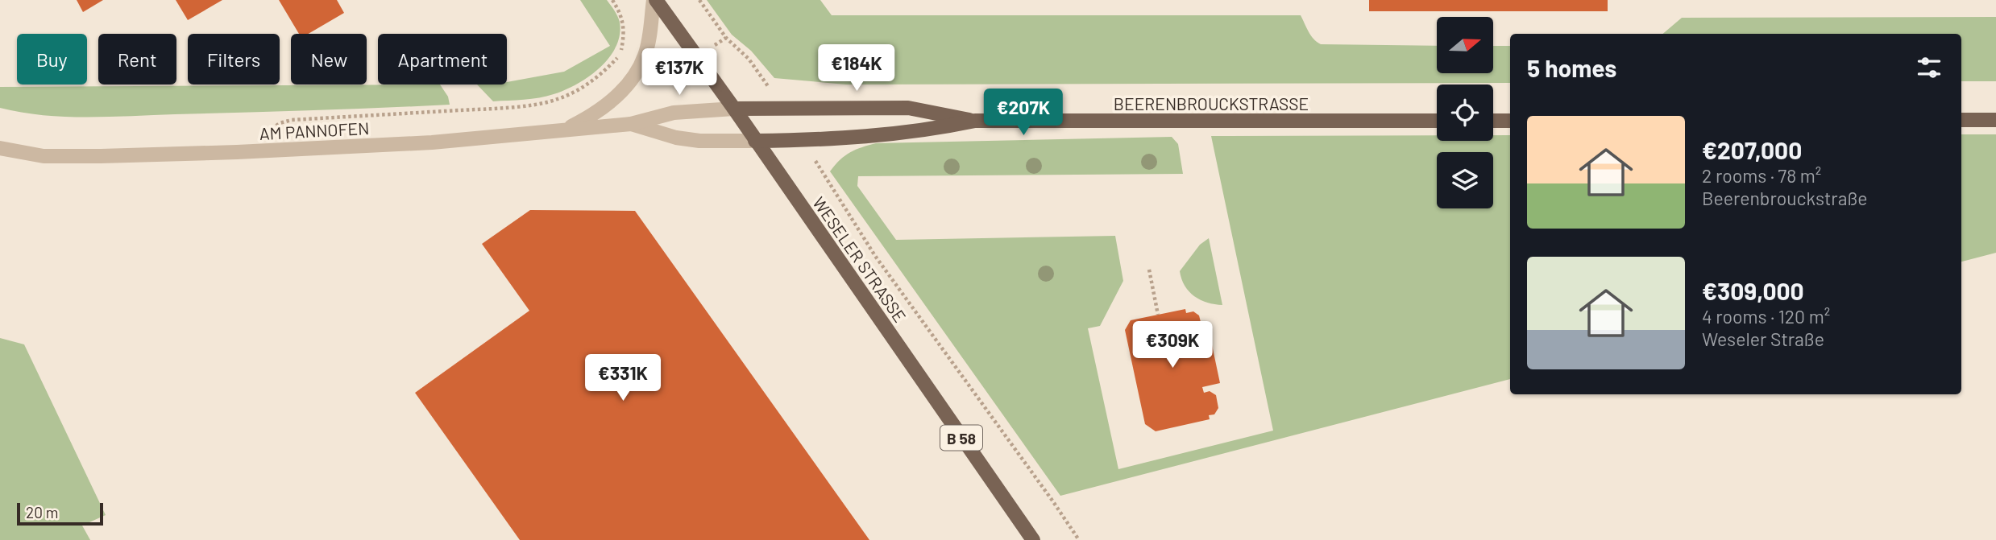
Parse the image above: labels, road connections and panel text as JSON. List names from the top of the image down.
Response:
{
  "streets": {
    "main road": ["BEERENBROUCKSTRASSE", "WESELER STRASSE", "B 58"],
    "street": ["AM PANNOFEN"]
  },
  "crossings": [
    ["BEERENBROUCKSTRASSE", "WESELER STRASSE"]
  ],
  "scale_bar": "20 m",
  "north": "right",
  "page": {
    "chip": [
      "Buy",
      "Rent",
      "Filters",
      "New",
      "Apartment"
    ],
    "heading": "5 homes",
    "price": [
      "€184K",
      "€137K",
      "€207K",
      "€309K",
      "€331K"
    ],
    "list": [
      {
        "name": "€207,000",
        "note": "2 rooms · 78 m² · Beerenbrouckstraße"
      },
      {
        "name": "€309,000",
        "note": "4 rooms · 120 m² · Weseler Straße"
      }
    ],
    "scale": "20 m"
  }
}
